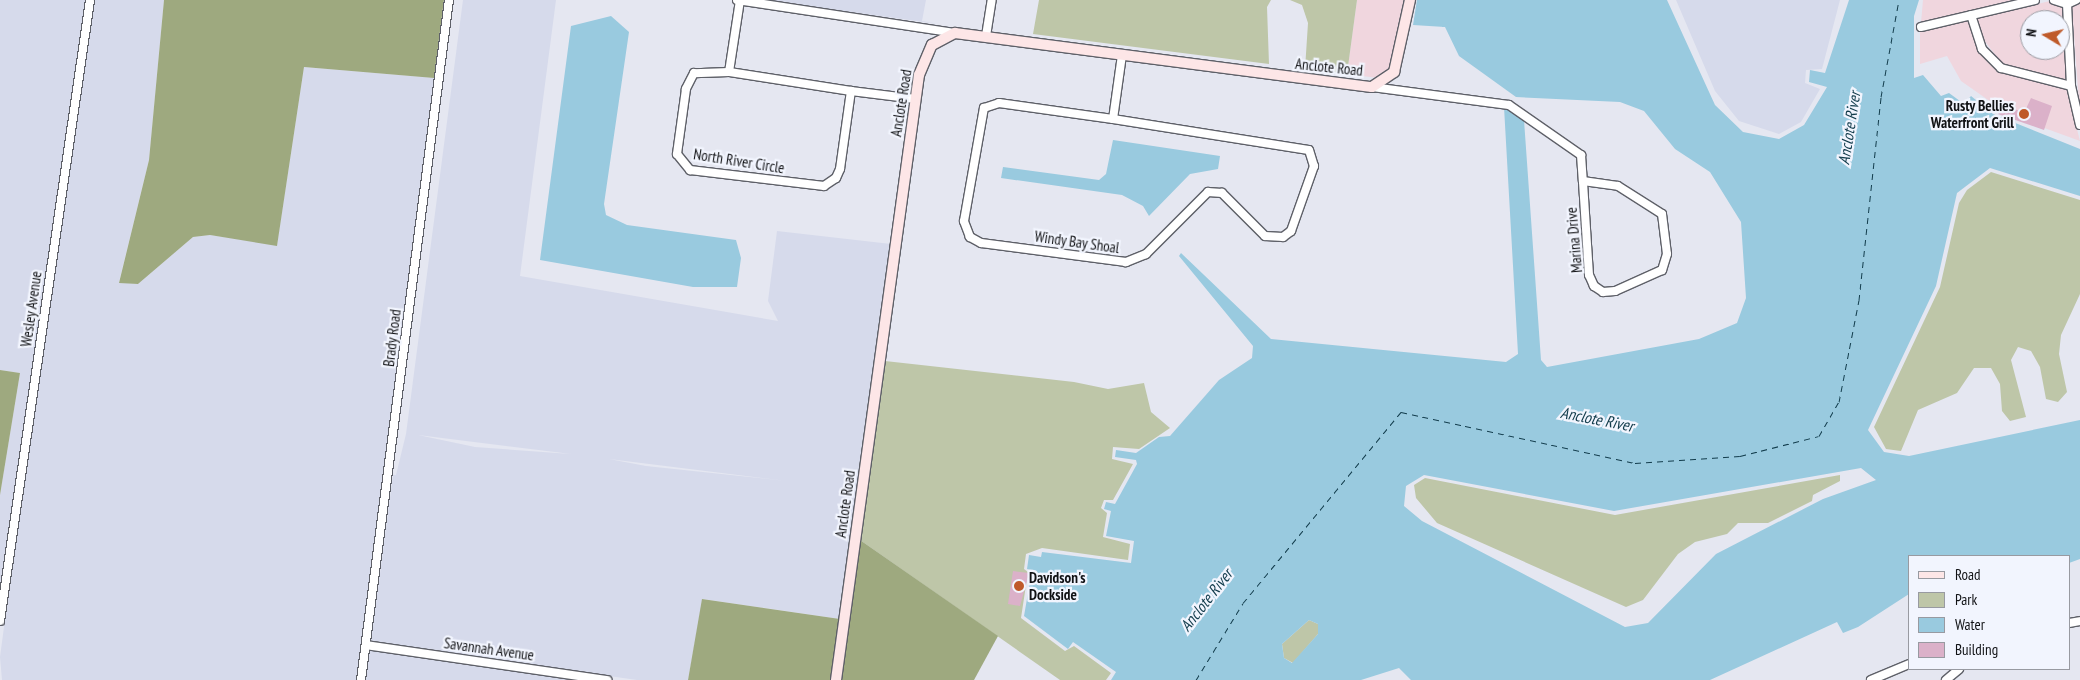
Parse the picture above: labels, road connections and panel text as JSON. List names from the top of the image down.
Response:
{
  "streets": {
    "street": [
      "Anclote Road",
      "North River Circle",
      "Marina Drive",
      "Windy Bay Shoal",
      "Wesley Avenue",
      "Brady Road",
      "Savannah Avenue"
    ]
  },
  "crossings": [
    ["Anclote Road", "North River Circle"],
    ["Anclote Road", "Marina Drive"],
    ["Brady Road", "Savannah Avenue"]
  ],
  "water": ["Anclote River"],
  "places": ["Rusty Bellies Waterfront Grill", "Davidson's Dockside"],
  "legend": [
    "Road",
    "Park",
    "Water",
    "Building"
  ],
  "north": "left"
}
